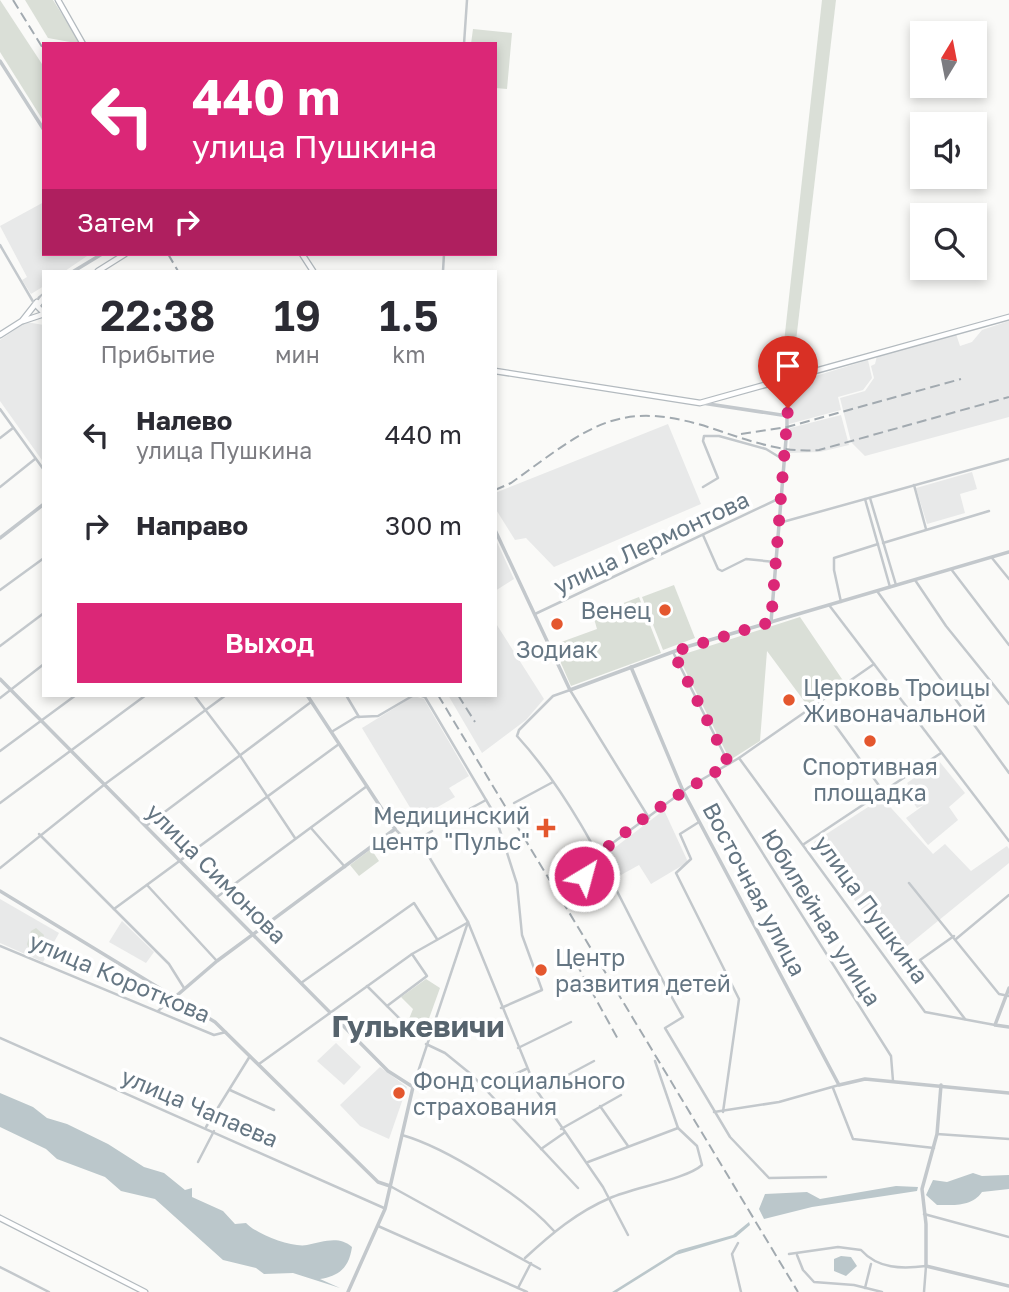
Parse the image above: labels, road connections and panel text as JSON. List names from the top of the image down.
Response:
{
  "streets": {
    "street": [
      "улица Лермонтова",
      "улица Симонова",
      "Восточная улица",
      "улица Пушкина",
      "Юбилейная улица",
      "улица Короткова",
      "улица Чапаева"
    ]
  },
  "districts": ["Гулькевичи"],
  "places": {
    "other": [
      "Венец",
      "Зодиак",
      "Церковь Троицы Живоначальной",
      "Спортивная площадка",
      "Центр развития детей",
      "Фонд социального страхования"
    ],
    "health": ["Медицинский центр \"Пульс\""]
  },
  "north": "top",
  "page": {
    "turn": ["440 m", "улица Пушкина"],
    "then": "Затем",
    "eta": [
      "22:38",
      "Прибытие",
      "19",
      "мин",
      "1.5",
      "km"
    ],
    "list": [
      {
        "name": "Налево",
        "note": "улица Пушкина",
        "value": "440 m"
      },
      {
        "name": "Направо",
        "value": "300 m"
      }
    ],
    "buttons": "Выход"
  }
}
